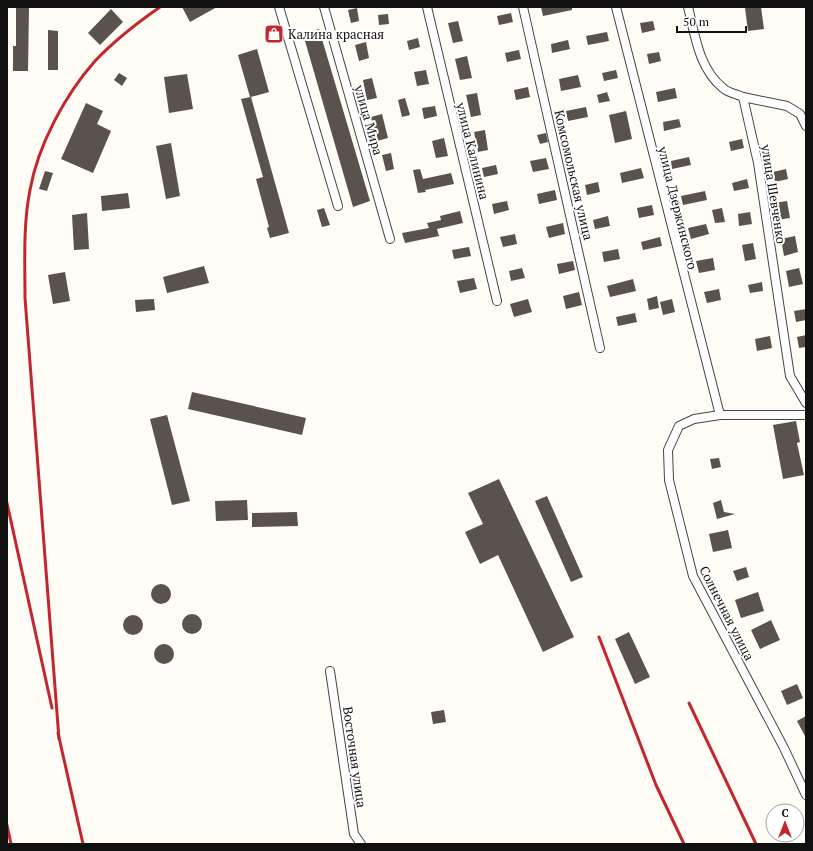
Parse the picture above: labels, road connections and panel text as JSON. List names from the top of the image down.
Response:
{
  "streets": {
    "street": [
      "улица Мира",
      "улица Калинина",
      "Комсомольская улица",
      "улица Шевченко",
      "улица Дзержинского",
      "Солнечная улица",
      "Восточная улица"
    ]
  },
  "crossings": [
    ["улица Дзержинского", "Солнечная улица"]
  ],
  "places": {
    "shop": ["Калина красная"]
  },
  "scale_bar": "50 m",
  "north": "top"
}
